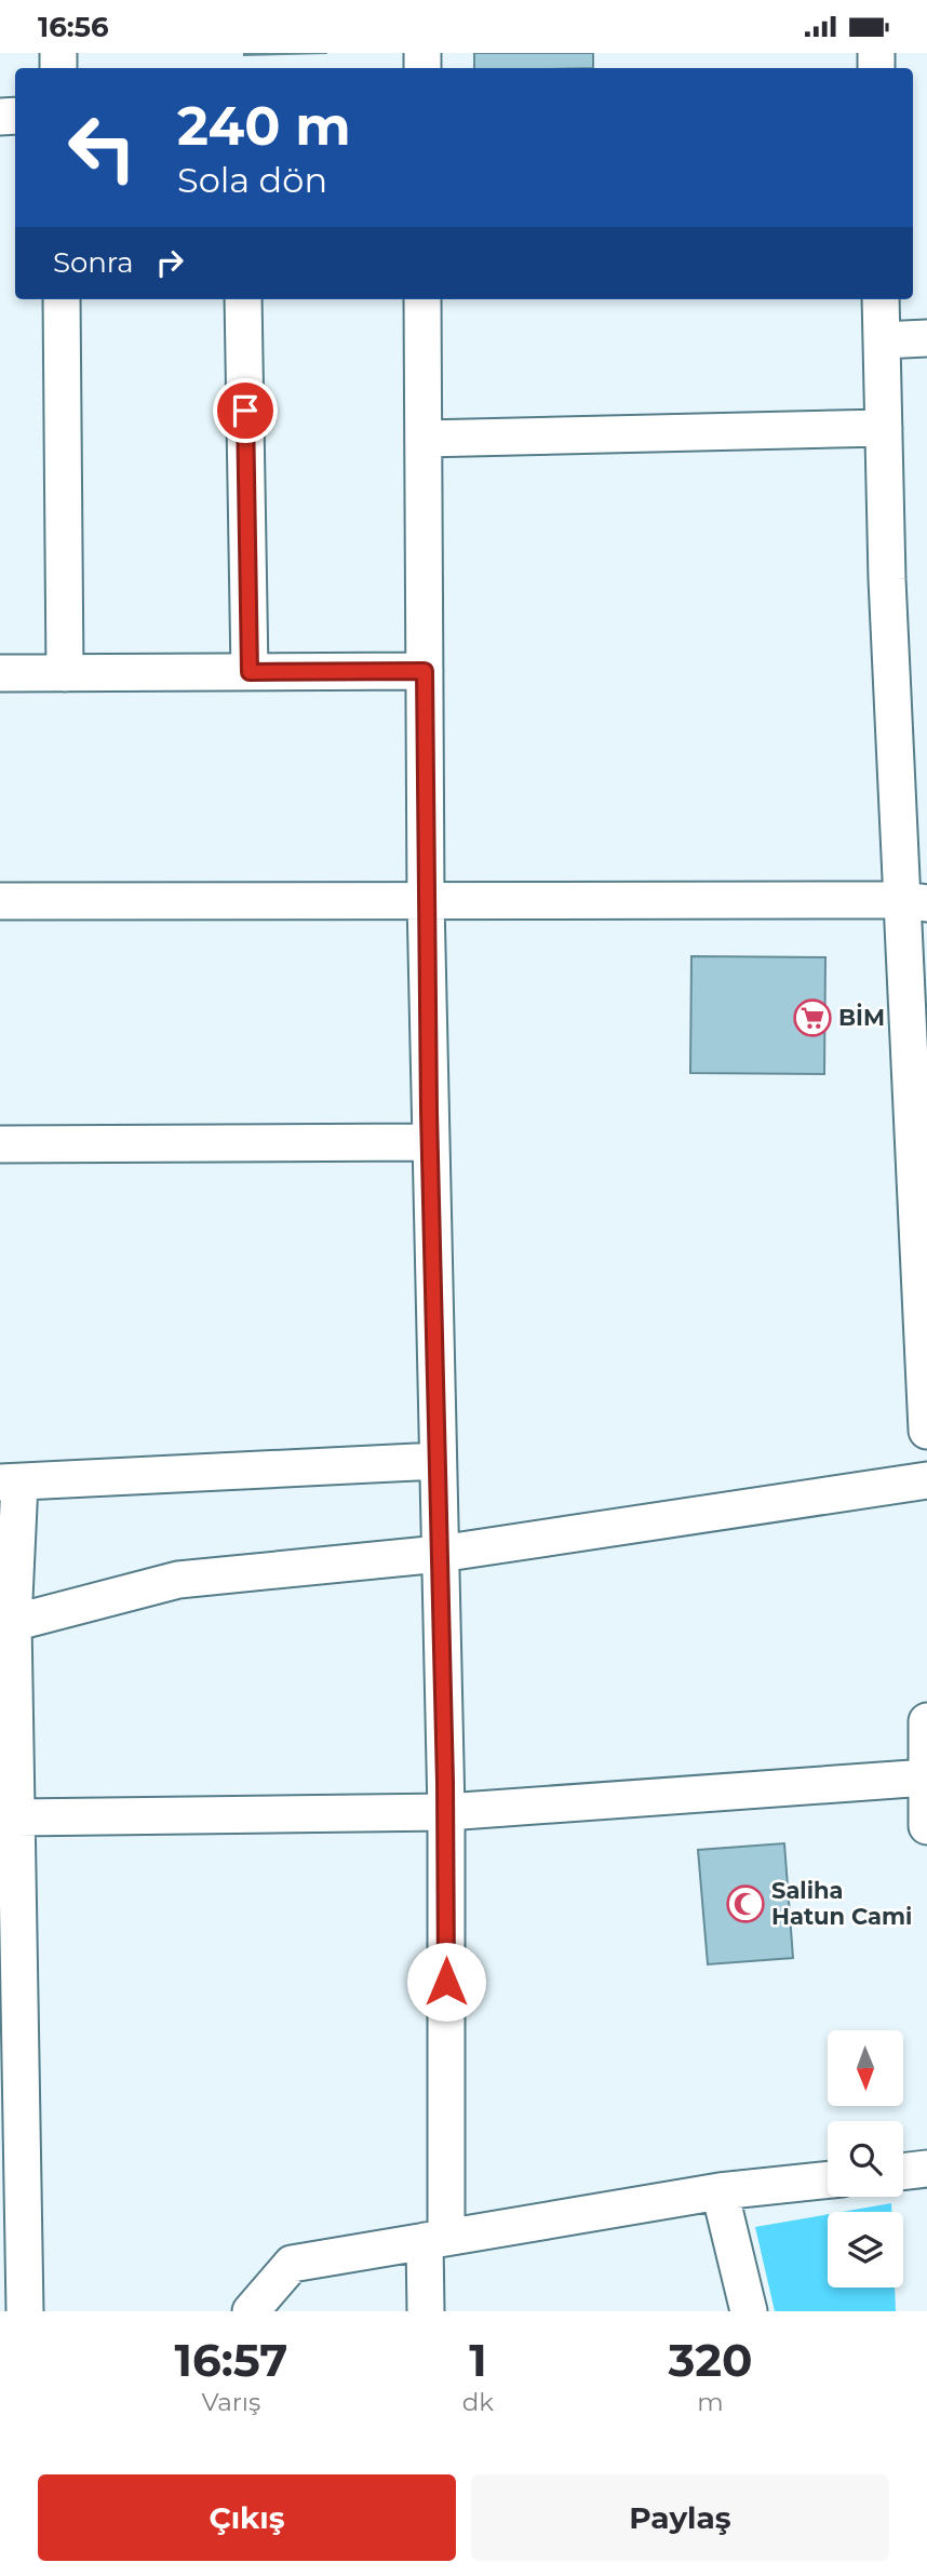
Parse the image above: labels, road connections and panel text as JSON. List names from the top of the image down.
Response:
{
  "places": {
    "supermarket": ["BİM"],
    "mosque": ["Saliha Hatun Cami"]
  },
  "north": "bottom",
  "page": {
    "status": "16:56",
    "turn": ["240 m", "Sola dön"],
    "then": "Sonra",
    "eta": [
      "16:57",
      "Varış",
      "1",
      "dk",
      "320",
      "m"
    ],
    "buttons": ["Çıkış", "Paylaş"]
  }
}
